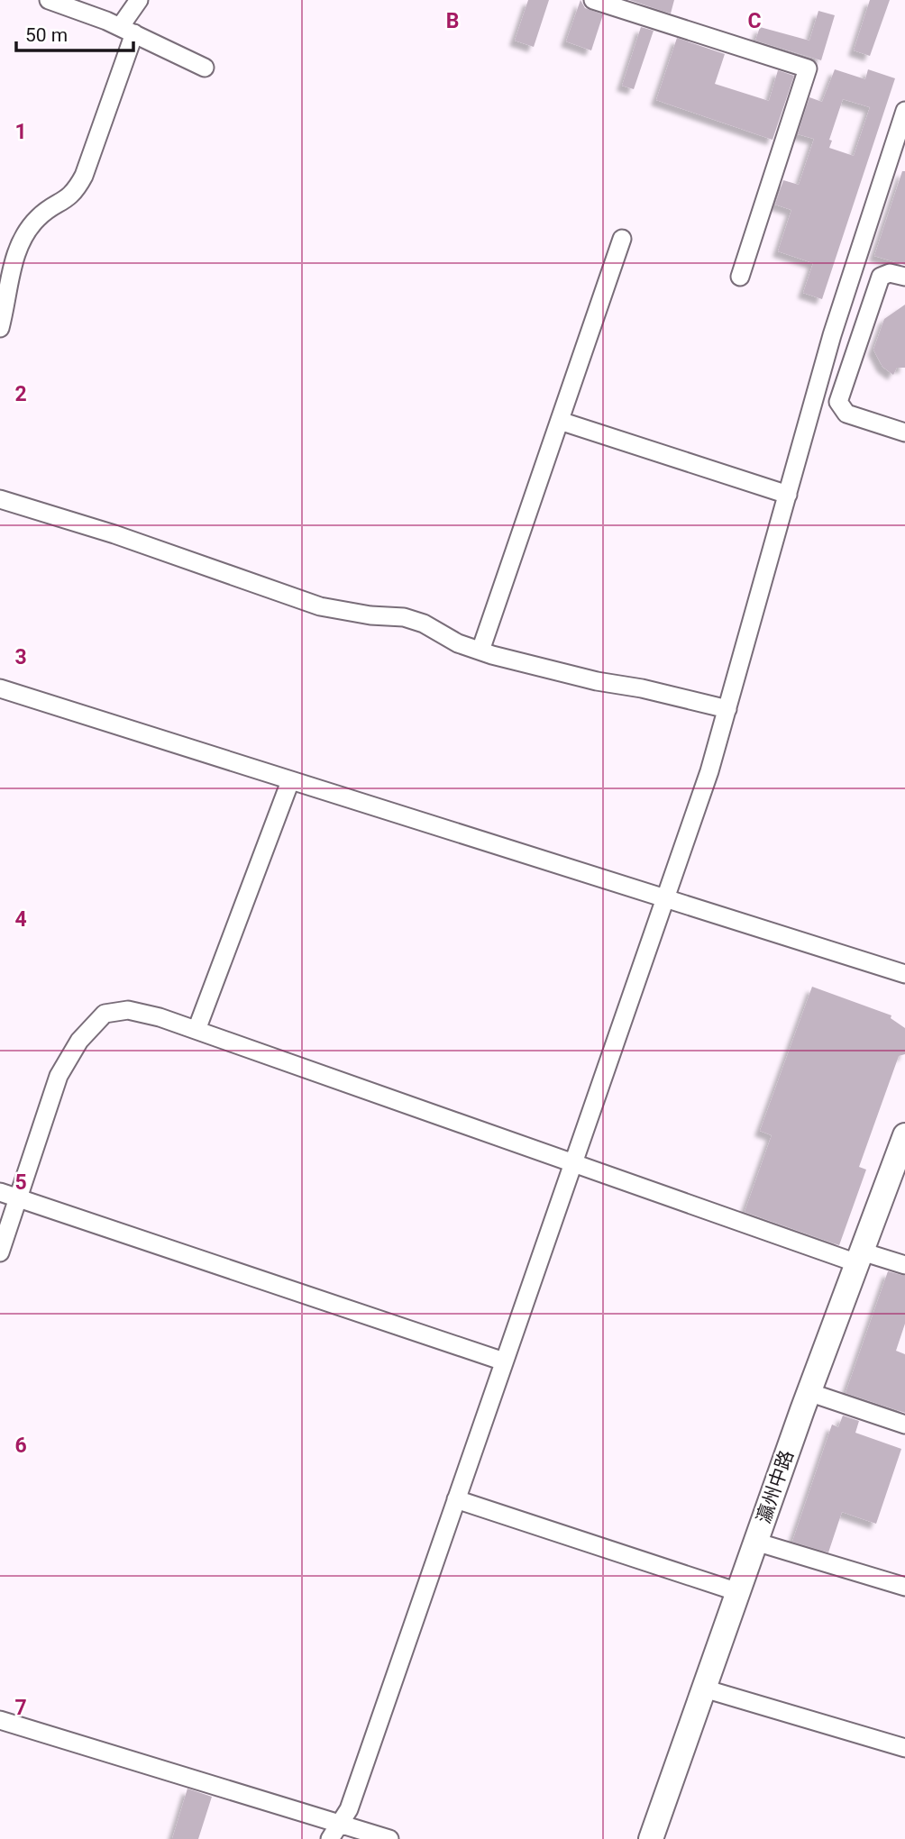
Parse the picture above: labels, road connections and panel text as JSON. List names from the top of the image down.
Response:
{
  "streets": {
    "main road": ["瀛州中路"]
  },
  "scale_bar": "50 m",
  "grid": {
    "columns": ["B", "C"],
    "rows": [
      "1",
      "2",
      "3",
      "4",
      "5",
      "6",
      "7"
    ]
  }
}
